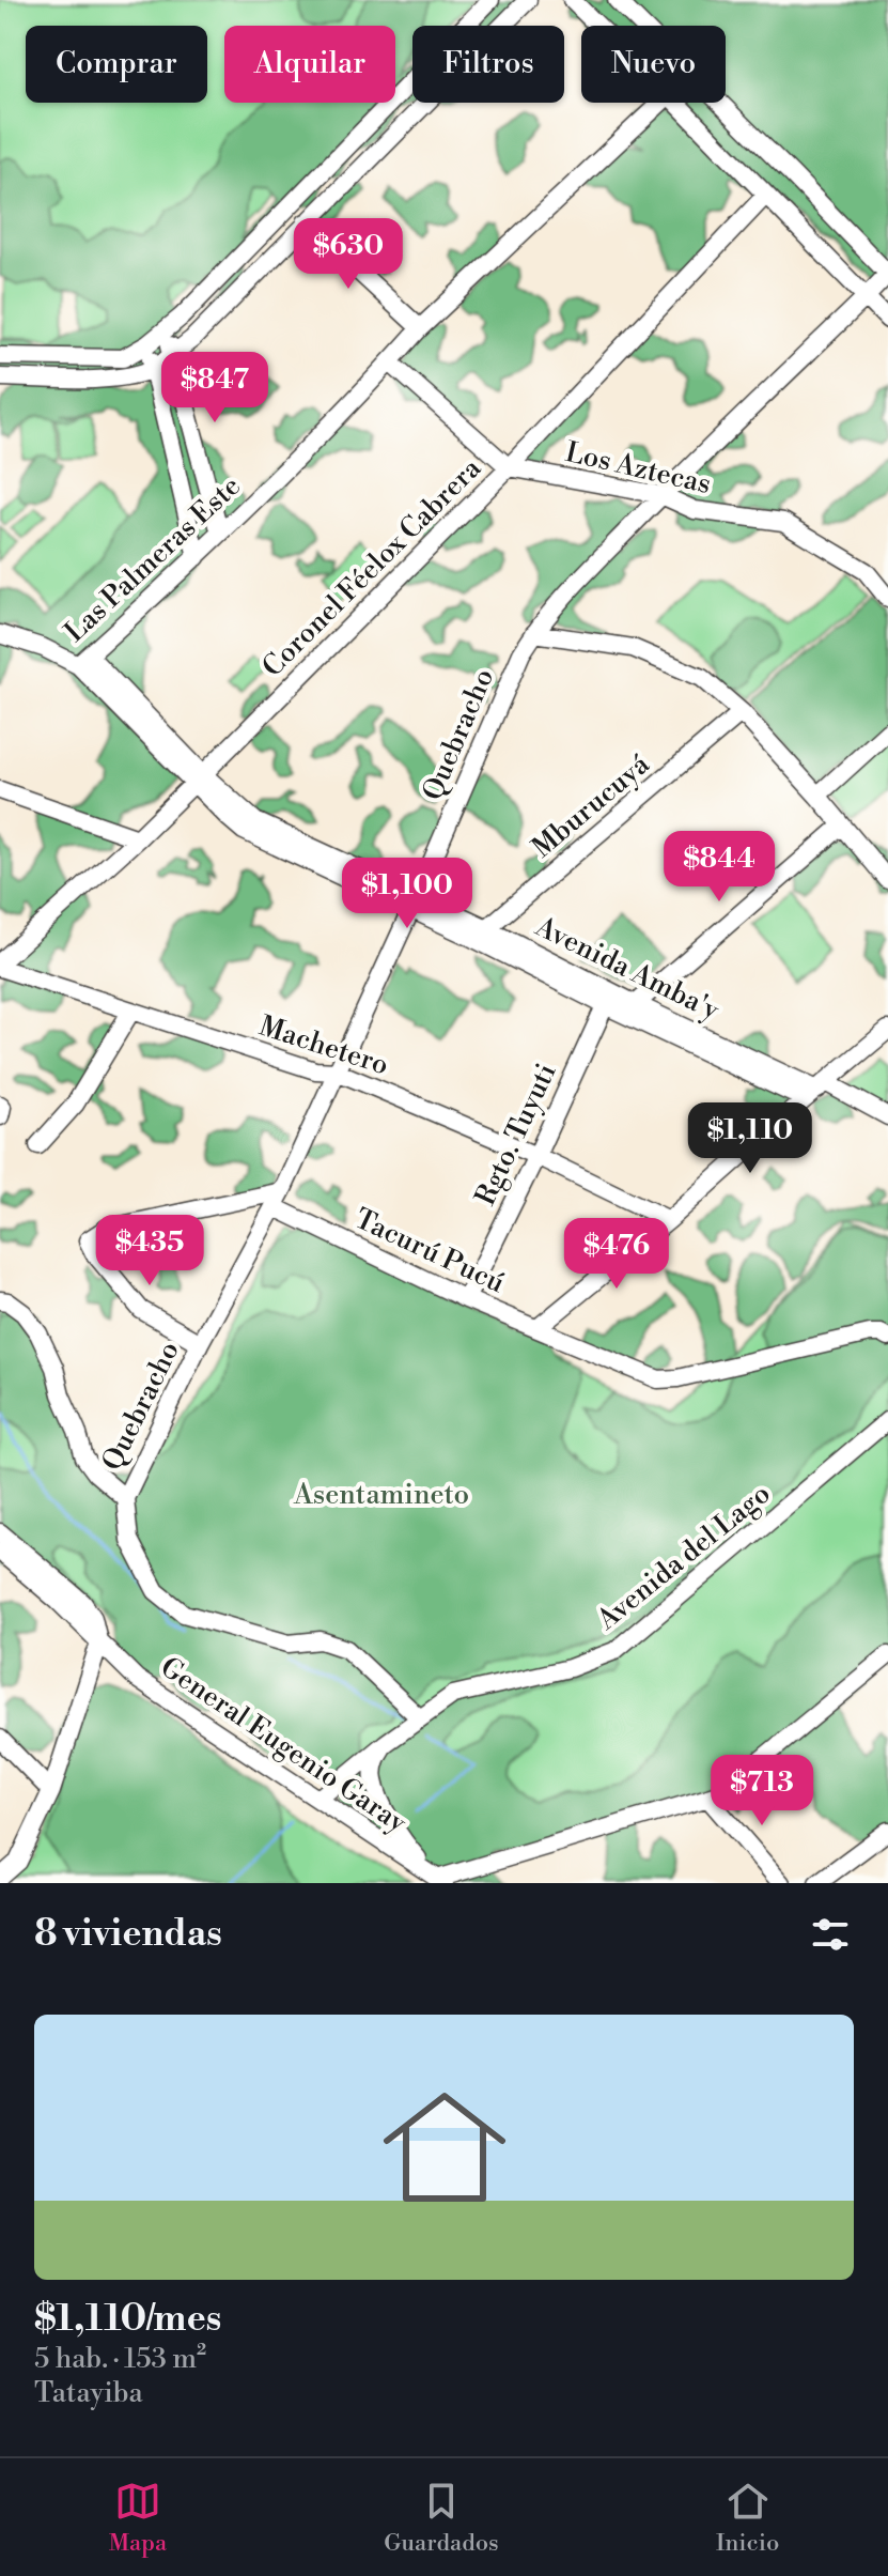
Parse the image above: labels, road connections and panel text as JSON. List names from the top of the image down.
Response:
{
  "streets": {
    "street": [
      "Los Aztecas",
      "Las Palmeras Este",
      "Coronel Féelox Cabrera",
      "Quebracho",
      "Mburucuyá",
      "Avenida Amba'y",
      "Machetero",
      "Rgto. Tuyuti",
      "Tacurú Pucú",
      "Avenida del Lago",
      "General Eugenio Garay"
    ]
  },
  "crossings": [
    ["Los Aztecas", "Coronel Féelox Cabrera"],
    ["Los Aztecas", "Quebracho"],
    ["Las Palmeras Este", "Avenida Amba'y"],
    ["Coronel Féelox Cabrera", "Avenida Amba'y"],
    ["Coronel Féelox Cabrera", "Machetero"],
    ["Quebracho", "Avenida Amba'y"],
    ["Quebracho", "Machetero"],
    ["Quebracho", "Tacurú Pucú"],
    ["Mburucuyá", "Avenida Amba'y"],
    ["Avenida Amba'y", "Rgto. Tuyuti"],
    ["Machetero", "Rgto. Tuyuti"],
    ["Rgto. Tuyuti", "Tacurú Pucú"],
    ["Avenida del Lago", "General Eugenio Garay"]
  ],
  "parks": ["Asentamineto"],
  "page": {
    "chip": [
      "Comprar",
      "Alquilar",
      "Filtros",
      "Nuevo"
    ],
    "price": [
      "$630",
      "$847",
      "$844",
      "$1,100",
      "$1,110",
      "$435",
      "$476",
      "$713"
    ],
    "heading": "8 viviendas",
    "list": [
      {
        "name": "$1,110/mes",
        "note": "5 hab. · 153 m² · Tatayiba"
      }
    ],
    "tabs": ["Mapa", "Guardados", "Inicio"]
  }
}
